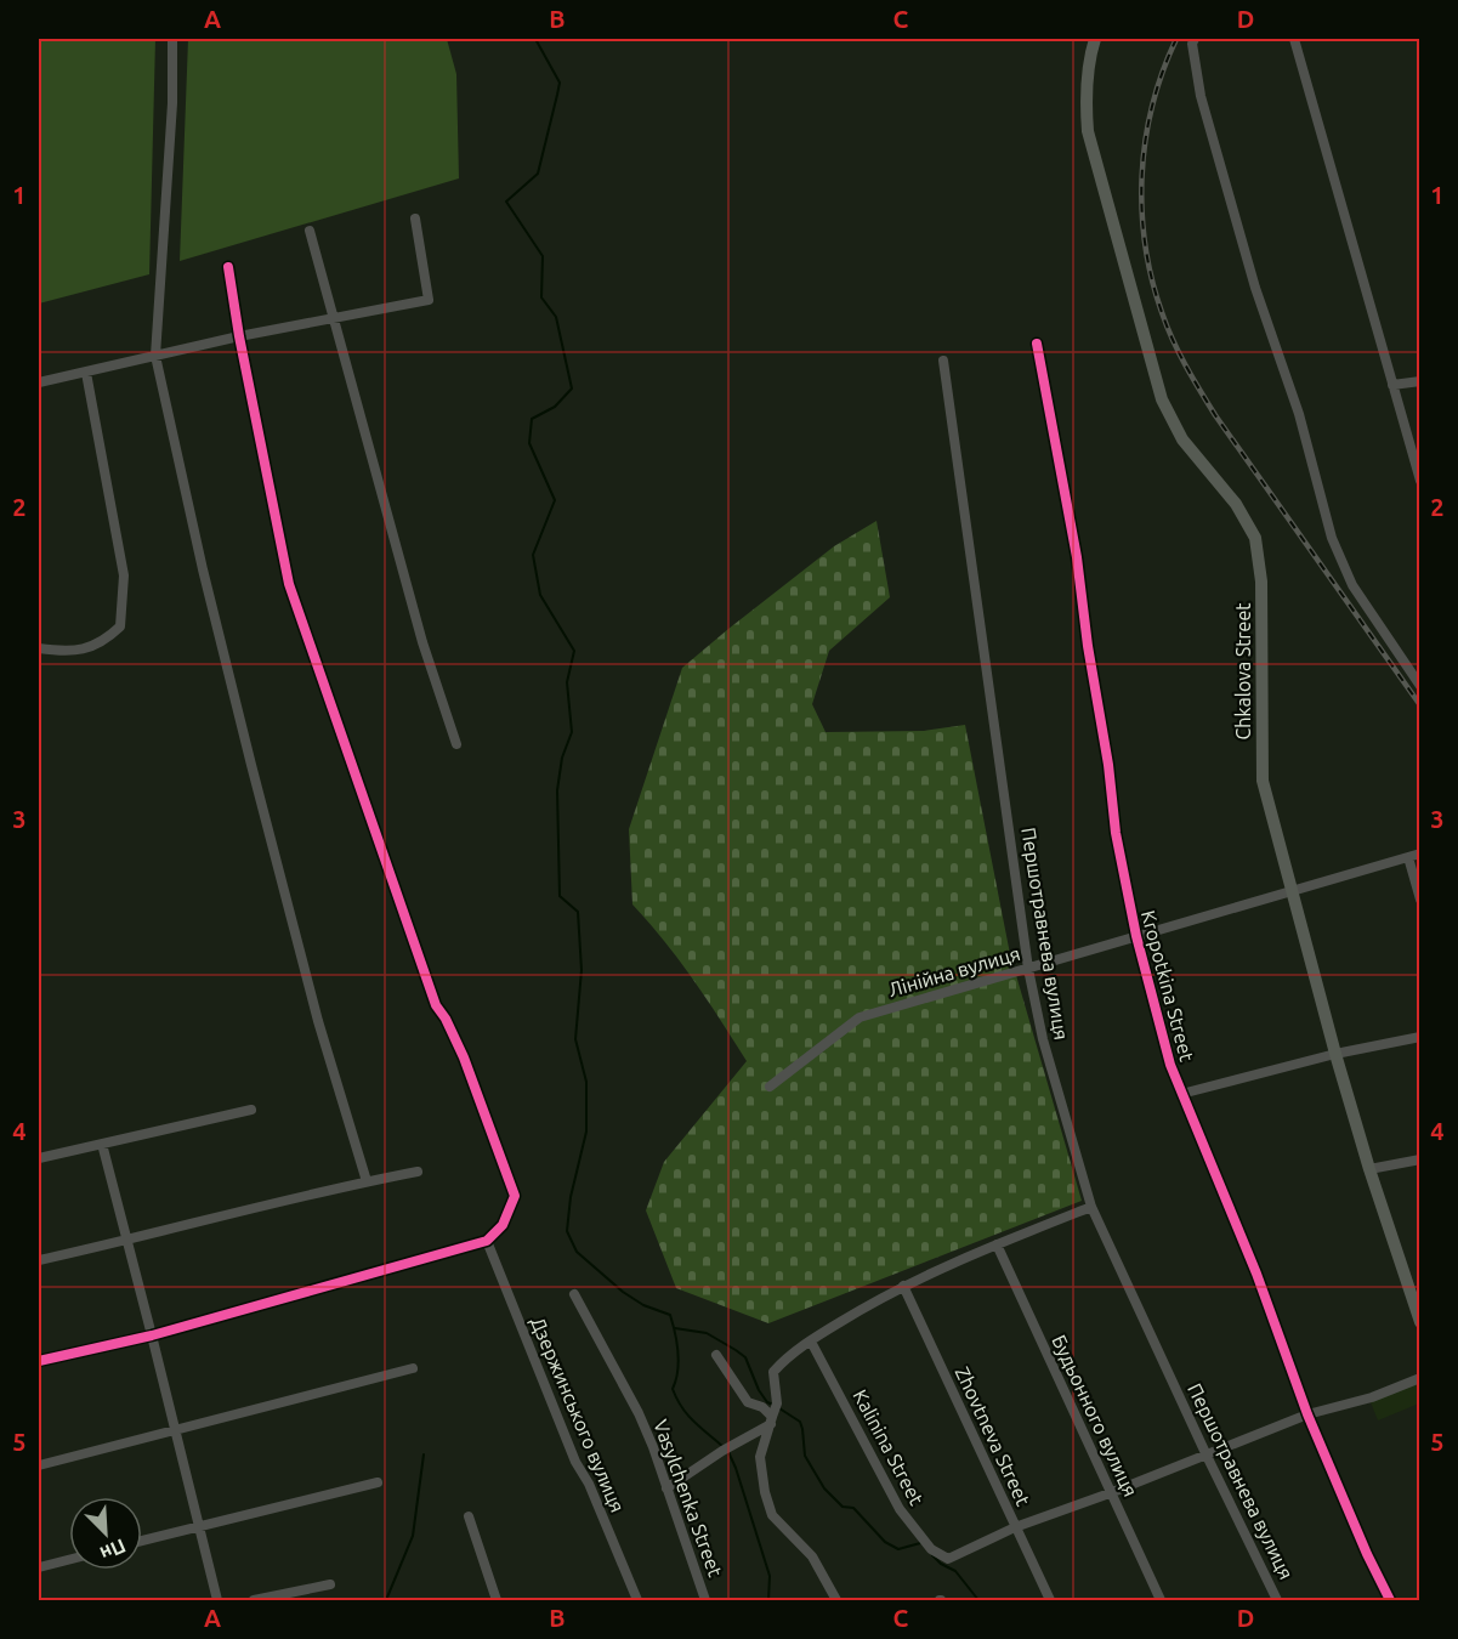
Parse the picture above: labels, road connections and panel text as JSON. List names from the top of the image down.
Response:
{
  "streets": {
    "main road": ["Chkalova Street"],
    "street": [
      "Першотравнева вулиця",
      "Лінійна вулиця",
      "Kropotkina Street",
      "Дзержинського вулиця",
      "Будьонного вулиця",
      "Zhovtneva Street",
      "Kalinina Street",
      "Vasylchenka Street"
    ]
  },
  "crossings": [
    ["Chkalova Street", "Лінійна вулиця"],
    ["Першотравнева вулиця", "Лінійна вулиця"],
    ["Лінійна вулиця", "Kropotkina Street"],
    ["Zhovtneva Street", "Kalinina Street"]
  ],
  "north": "bottom right",
  "grid": {
    "columns": [
      "A",
      "B",
      "C",
      "D"
    ],
    "rows": [
      "1",
      "2",
      "3",
      "4",
      "5"
    ]
  }
}
